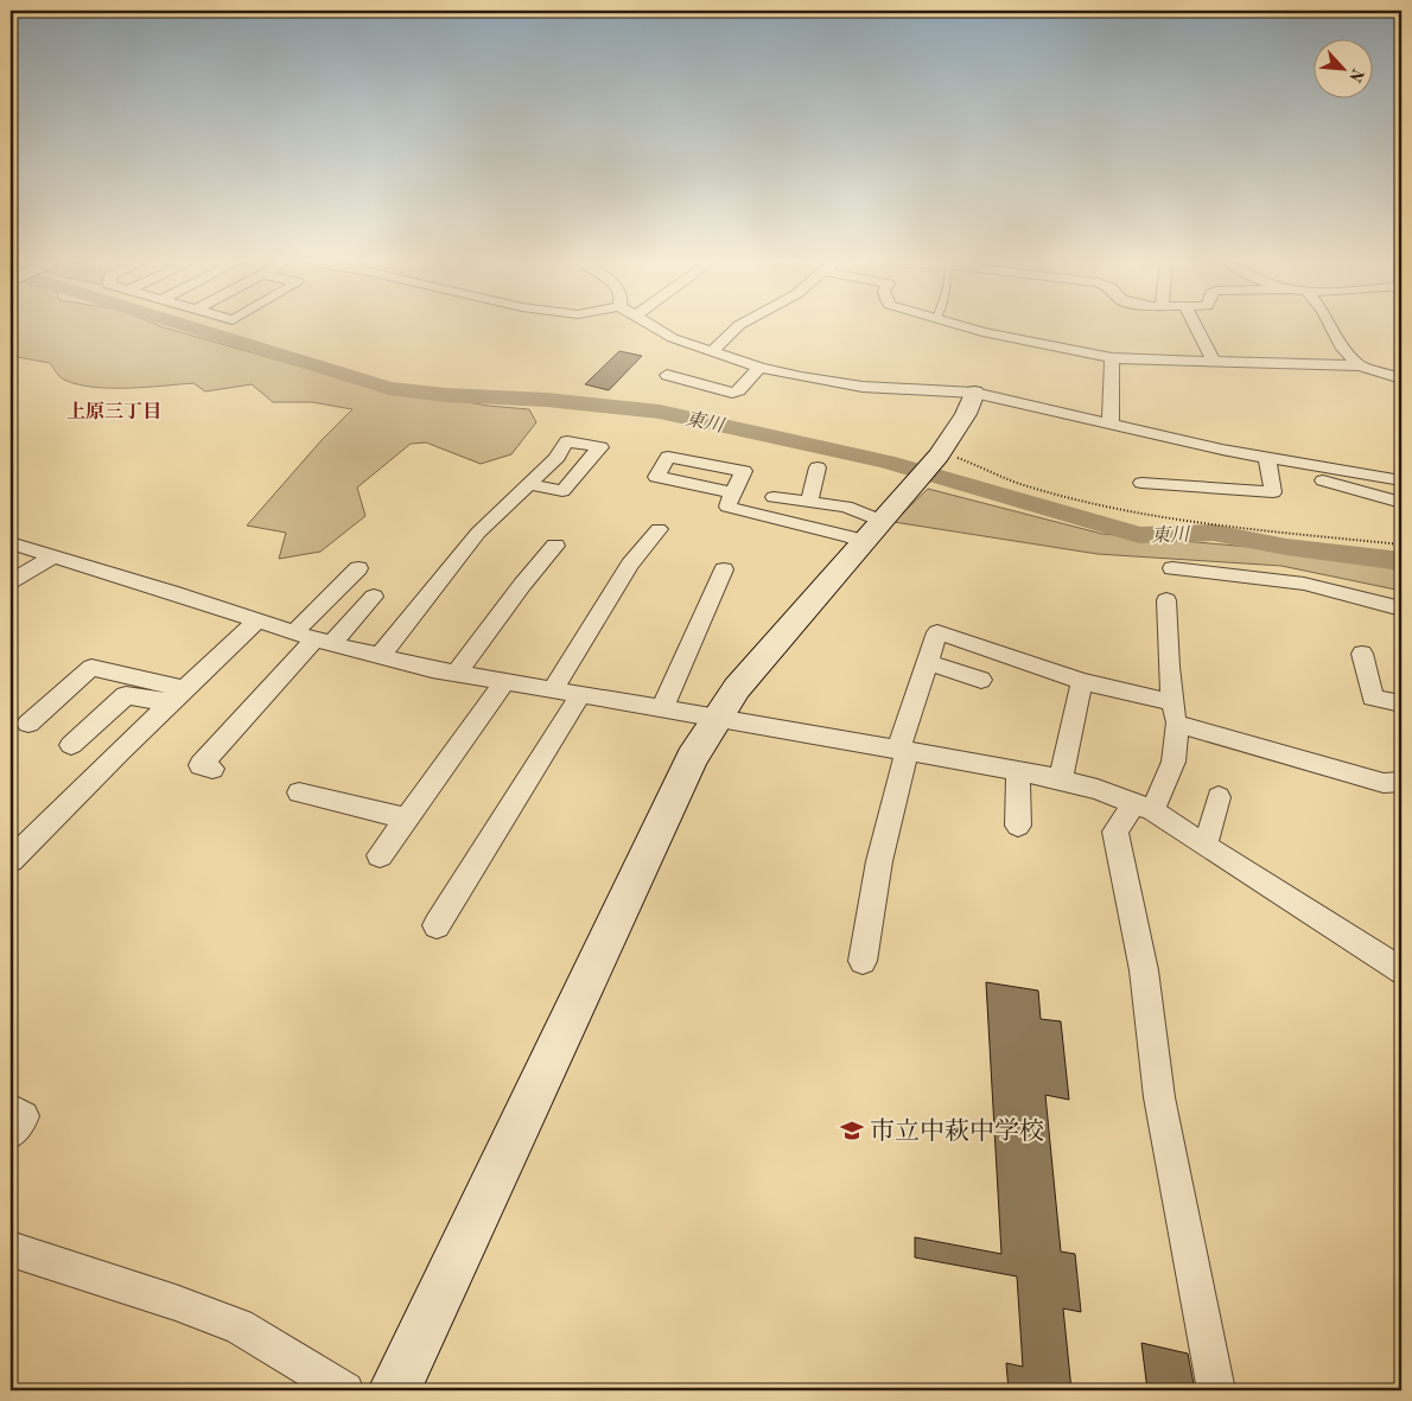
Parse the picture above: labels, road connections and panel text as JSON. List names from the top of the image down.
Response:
{
  "districts": ["上原三丁目"],
  "water": ["東川"],
  "places": {
    "school or university": ["市立中萩中学校"]
  },
  "north": "bottom right"
}
